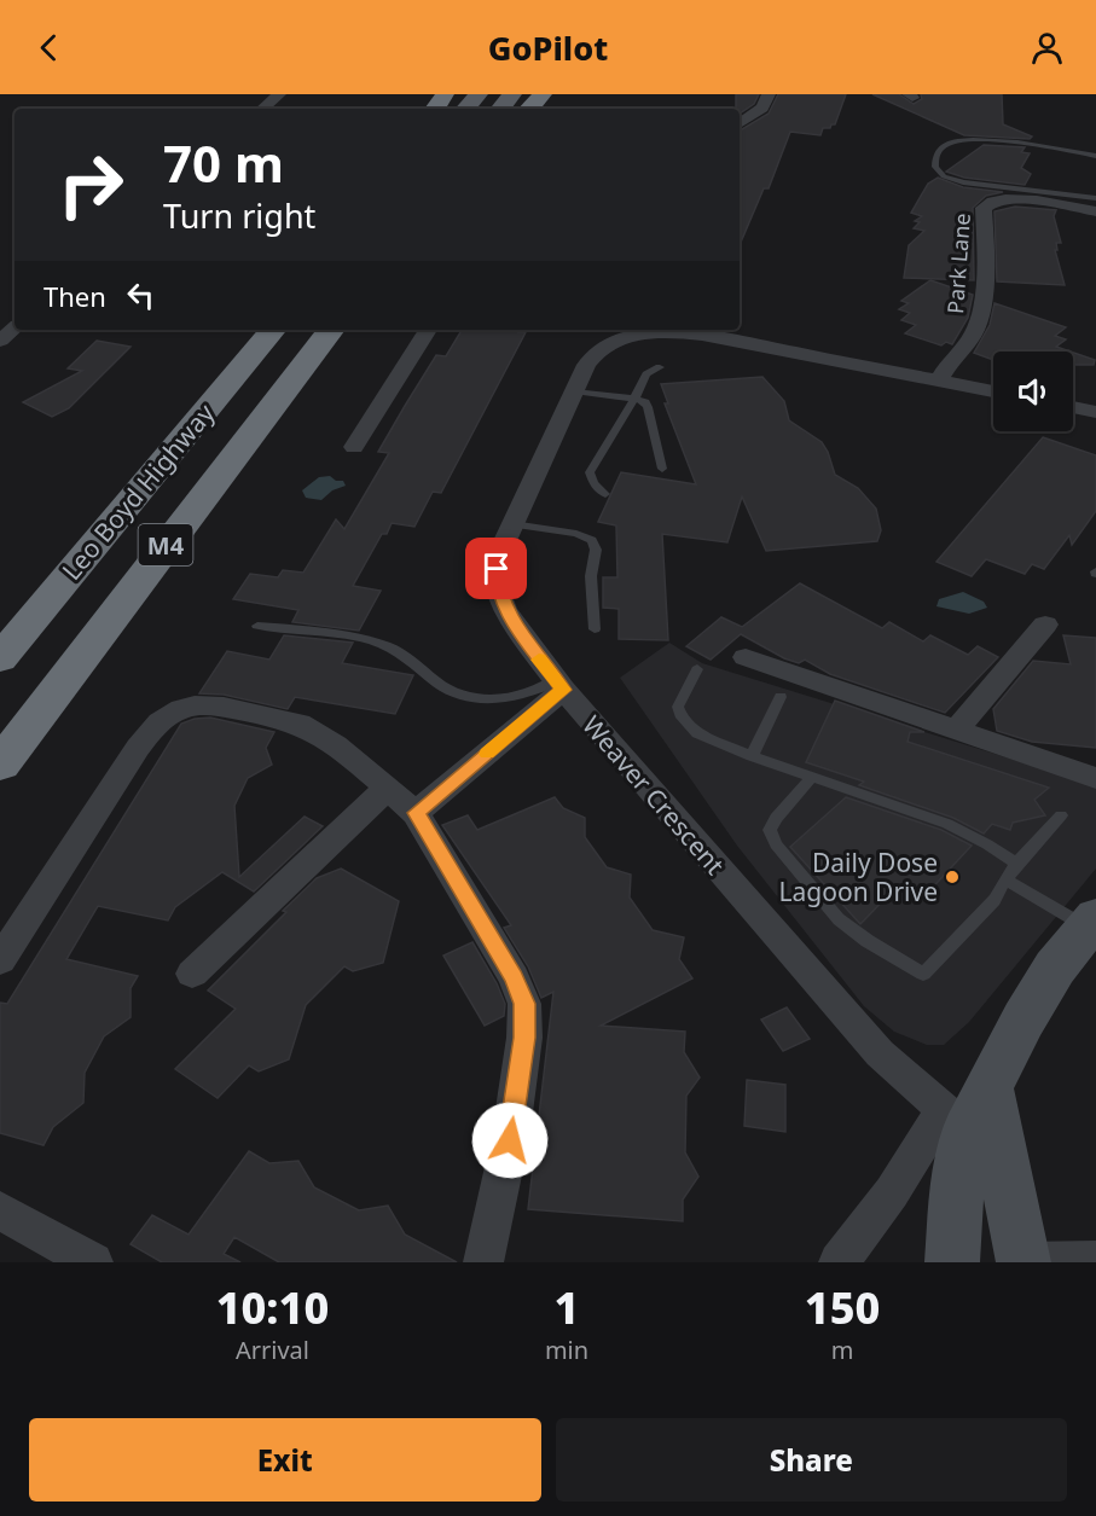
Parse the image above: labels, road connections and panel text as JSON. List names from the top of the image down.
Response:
{
  "streets": {
    "highway": ["Leo Boyd Highway", "M4"],
    "street": ["Park Lane", "Weaver Crescent"]
  },
  "crossings": [
    ["Park Lane", "Weaver Crescent"]
  ],
  "places": ["Daily Dose Lagoon Drive"],
  "page": {
    "header": "GoPilot",
    "turn": ["70 m", "Turn right"],
    "then": "Then",
    "eta": [
      "10:10",
      "Arrival",
      "1",
      "min",
      "150",
      "m"
    ],
    "buttons": ["Exit", "Share"]
  }
}
